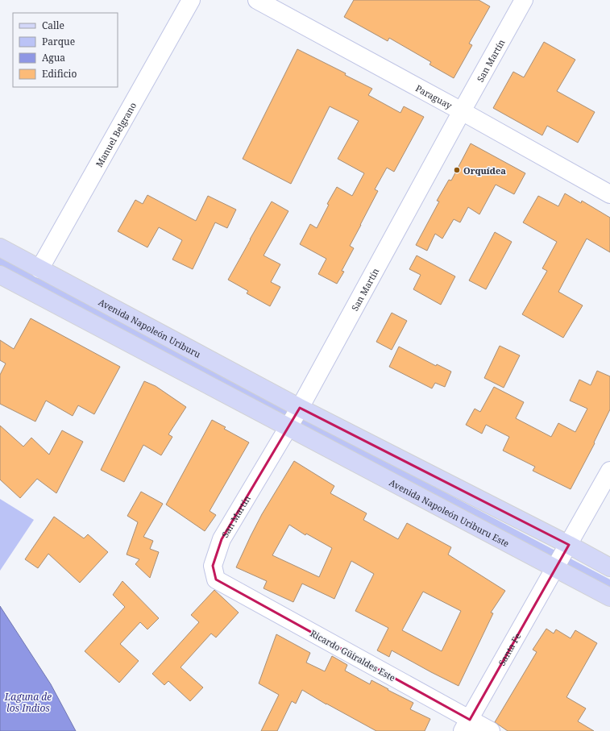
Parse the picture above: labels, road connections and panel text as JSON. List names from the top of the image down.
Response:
{
  "streets": {
    "main road": ["Avenida Napoleón Uriburu", "Avenida Napoleón Uriburu Este"],
    "street": [
      "San Martín",
      "Paraguay",
      "Manuel Belgrano",
      "Santa Fe",
      "Ricardo Güiraldes Este"
    ]
  },
  "crossings": [
    ["San Martín", "Paraguay"],
    ["San Martín", "Avenida Napoleón Uriburu"],
    ["San Martín", "Avenida Napoleón Uriburu Este"],
    ["San Martín", "Ricardo Güiraldes Este"],
    ["Manuel Belgrano", "Avenida Napoleón Uriburu"],
    ["Avenida Napoleón Uriburu Este", "Santa Fe"],
    ["Santa Fe", "Ricardo Güiraldes Este"]
  ],
  "water": ["Laguna de los Indios"],
  "places": ["Orquídea"],
  "legend": [
    "Calle",
    "Parque",
    "Agua",
    "Edificio"
  ]
}
